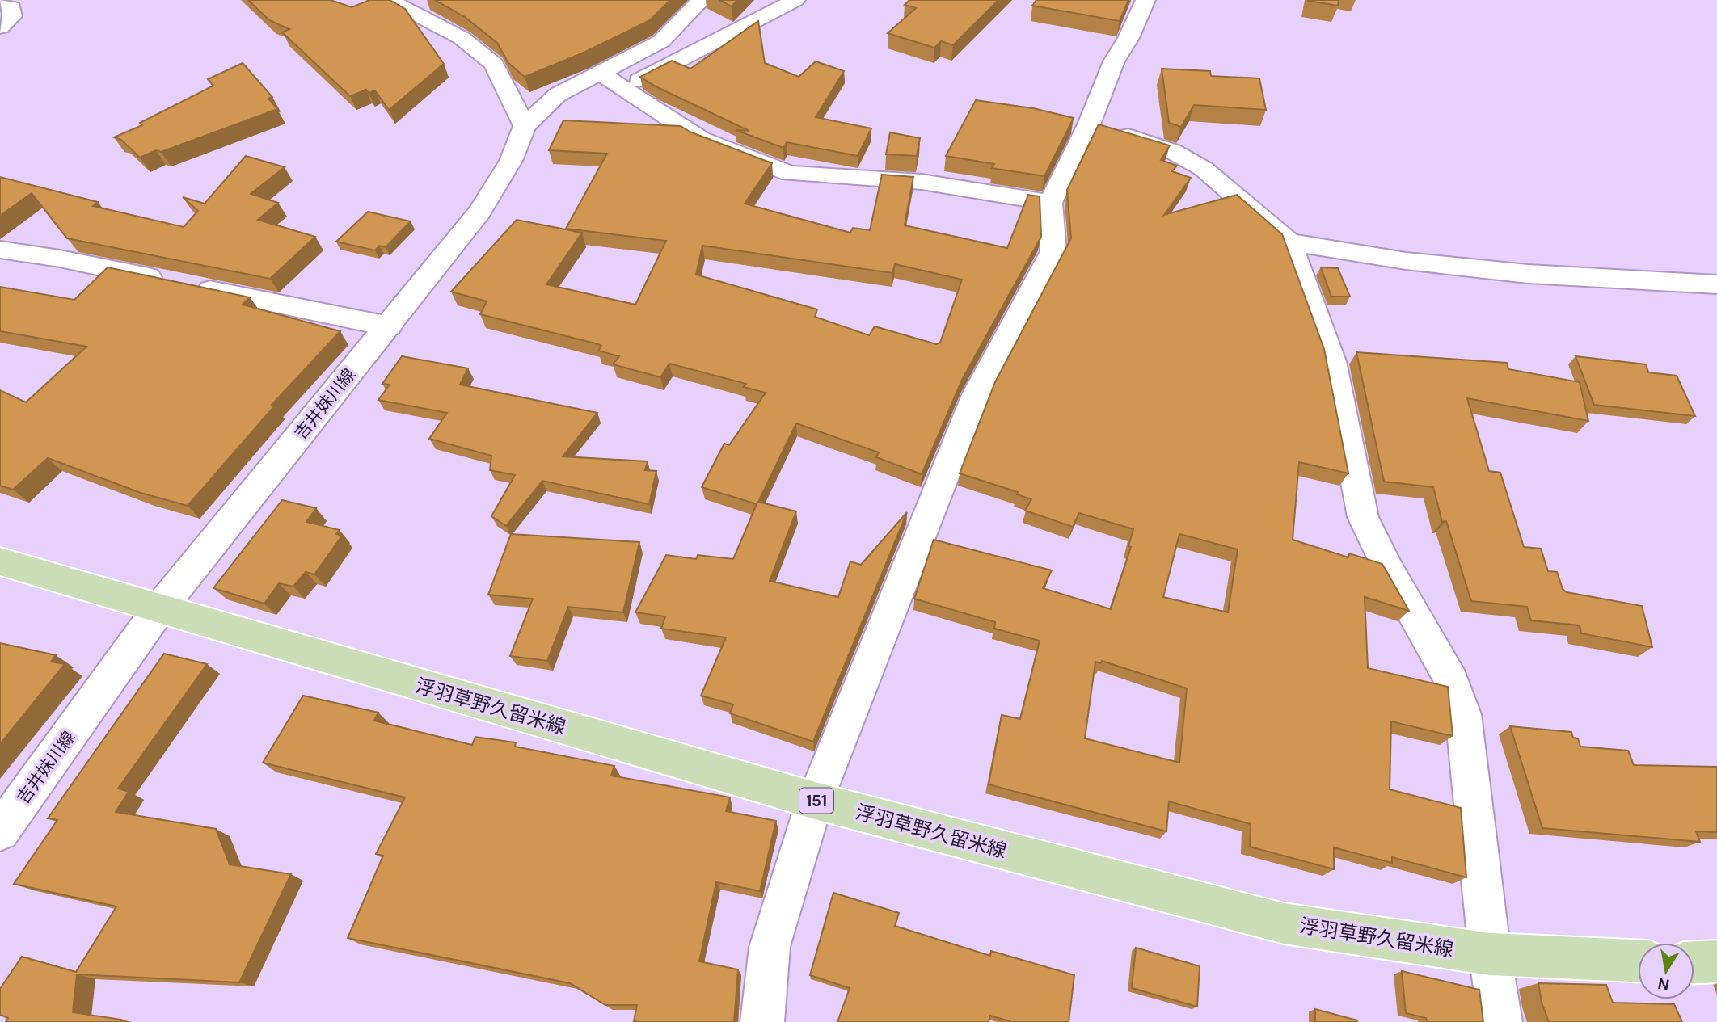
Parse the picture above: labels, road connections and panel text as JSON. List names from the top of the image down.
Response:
{
  "streets": {
    "main road": ["浮羽草野久留米線", "151"],
    "street": ["吉井妹川線"]
  },
  "crossings": [
    ["吉井妹川線", "浮羽草野久留米線"]
  ],
  "north": "bottom"
}
